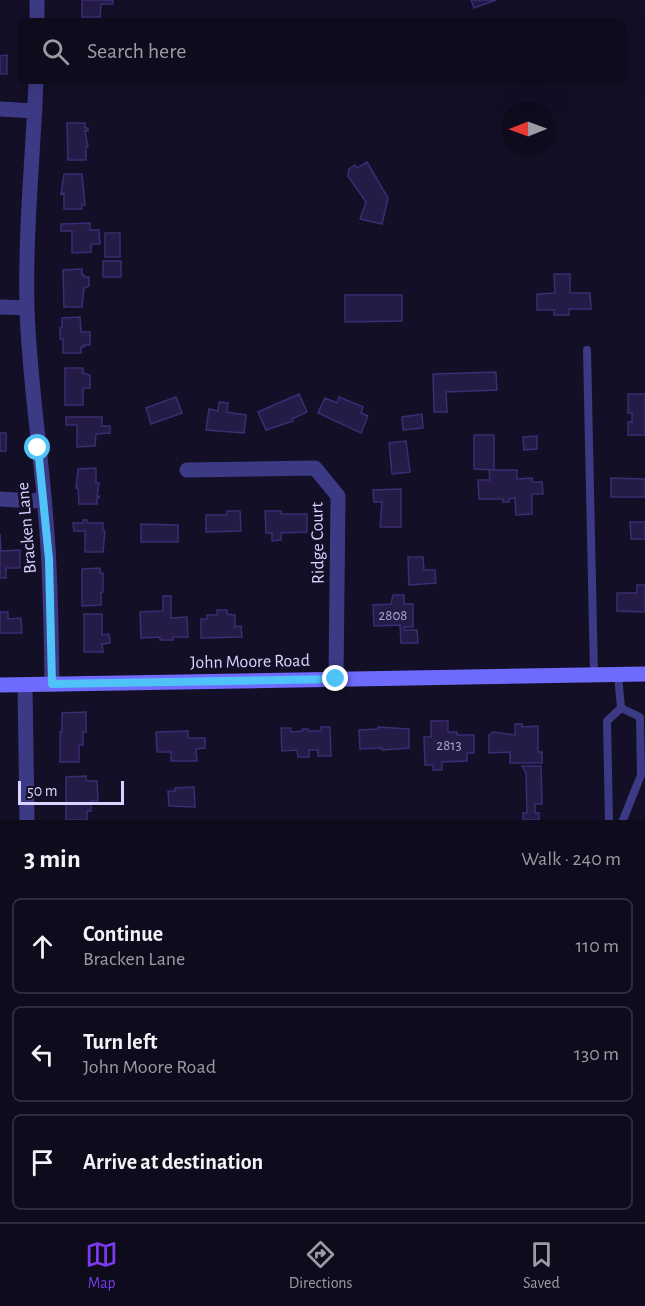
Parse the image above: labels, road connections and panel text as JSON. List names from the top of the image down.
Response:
{
  "streets": {
    "street": ["Bracken Lane", "Ridge Court", "John Moore Road"]
  },
  "crossings": [
    ["Bracken Lane", "John Moore Road"],
    ["Ridge Court", "John Moore Road"]
  ],
  "house_numbers": ["2808", "2813"],
  "scale_bar": "50 m",
  "north": "left",
  "page": {
    "search": "Search here",
    "scale": "50 m",
    "heading": ["3 min", "Walk · 240 m"],
    "list": [
      ["Continue", "Bracken Lane", "110 m"],
      ["Turn left", "John Moore Road", "130 m"],
      "Arrive at destination"
    ],
    "nav": ["Map", "Directions", "Saved"]
  }
}
